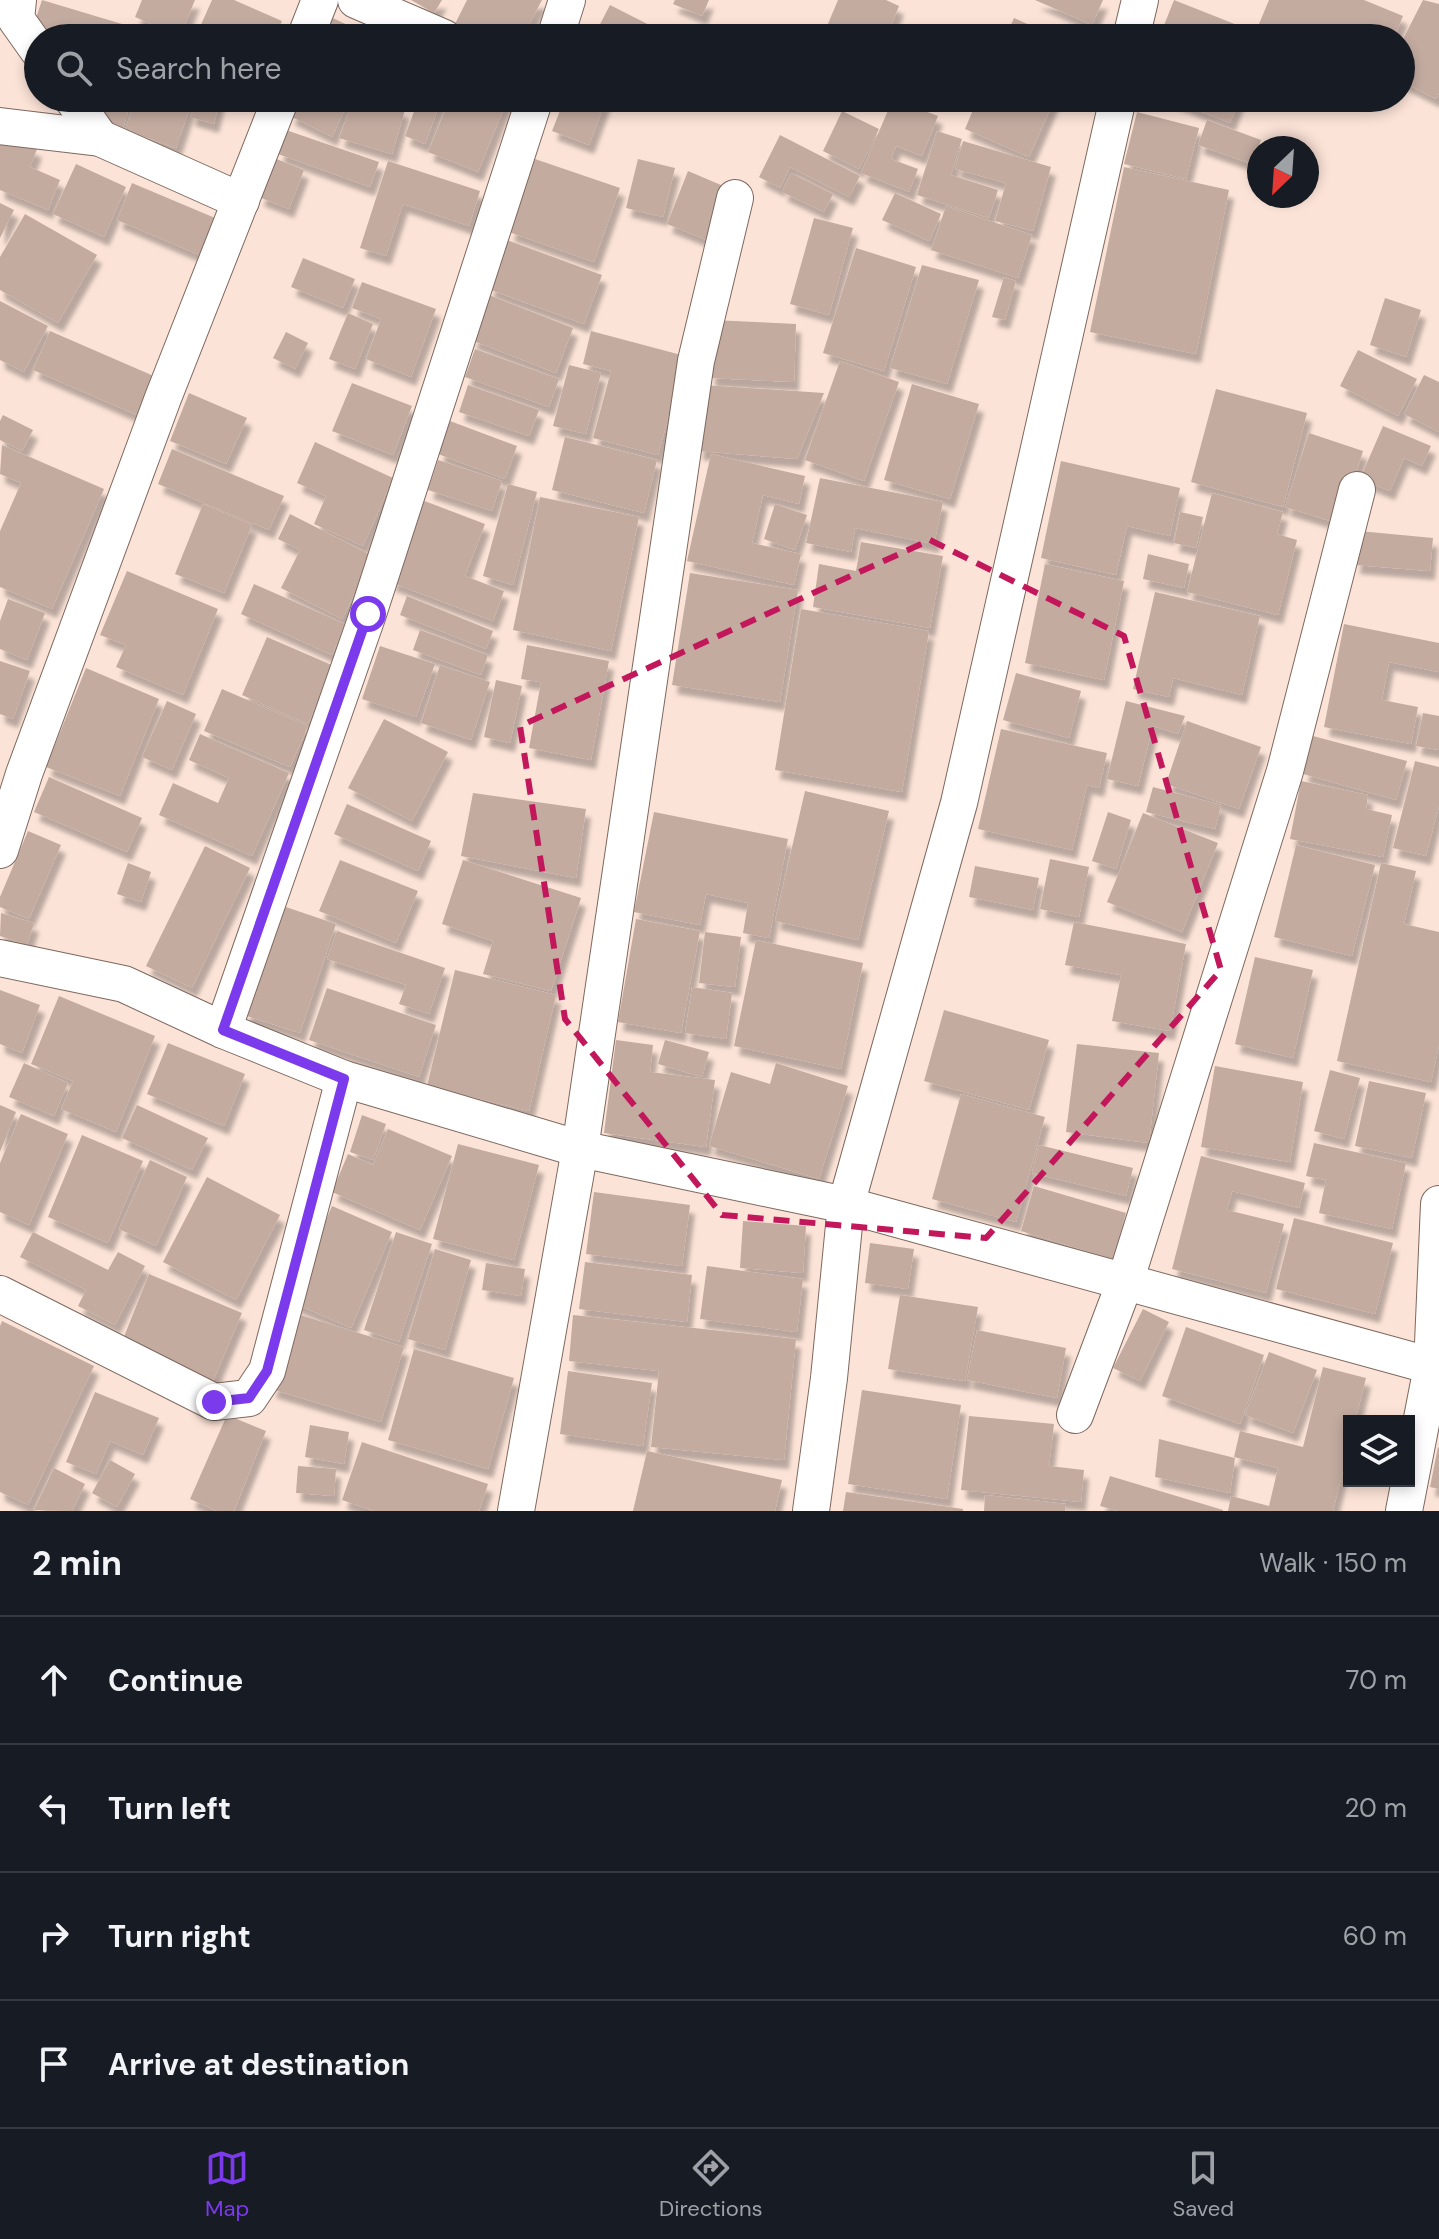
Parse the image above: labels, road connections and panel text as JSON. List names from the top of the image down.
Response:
{
  "north": "bottom left",
  "page": {
    "search": "Search here",
    "heading": ["2 min", "Walk · 150 m"],
    "list": [
      ["Continue", "70 m"],
      ["Turn left", "20 m"],
      ["Turn right", "60 m"],
      "Arrive at destination"
    ],
    "nav": ["Map", "Directions", "Saved"]
  }
}
